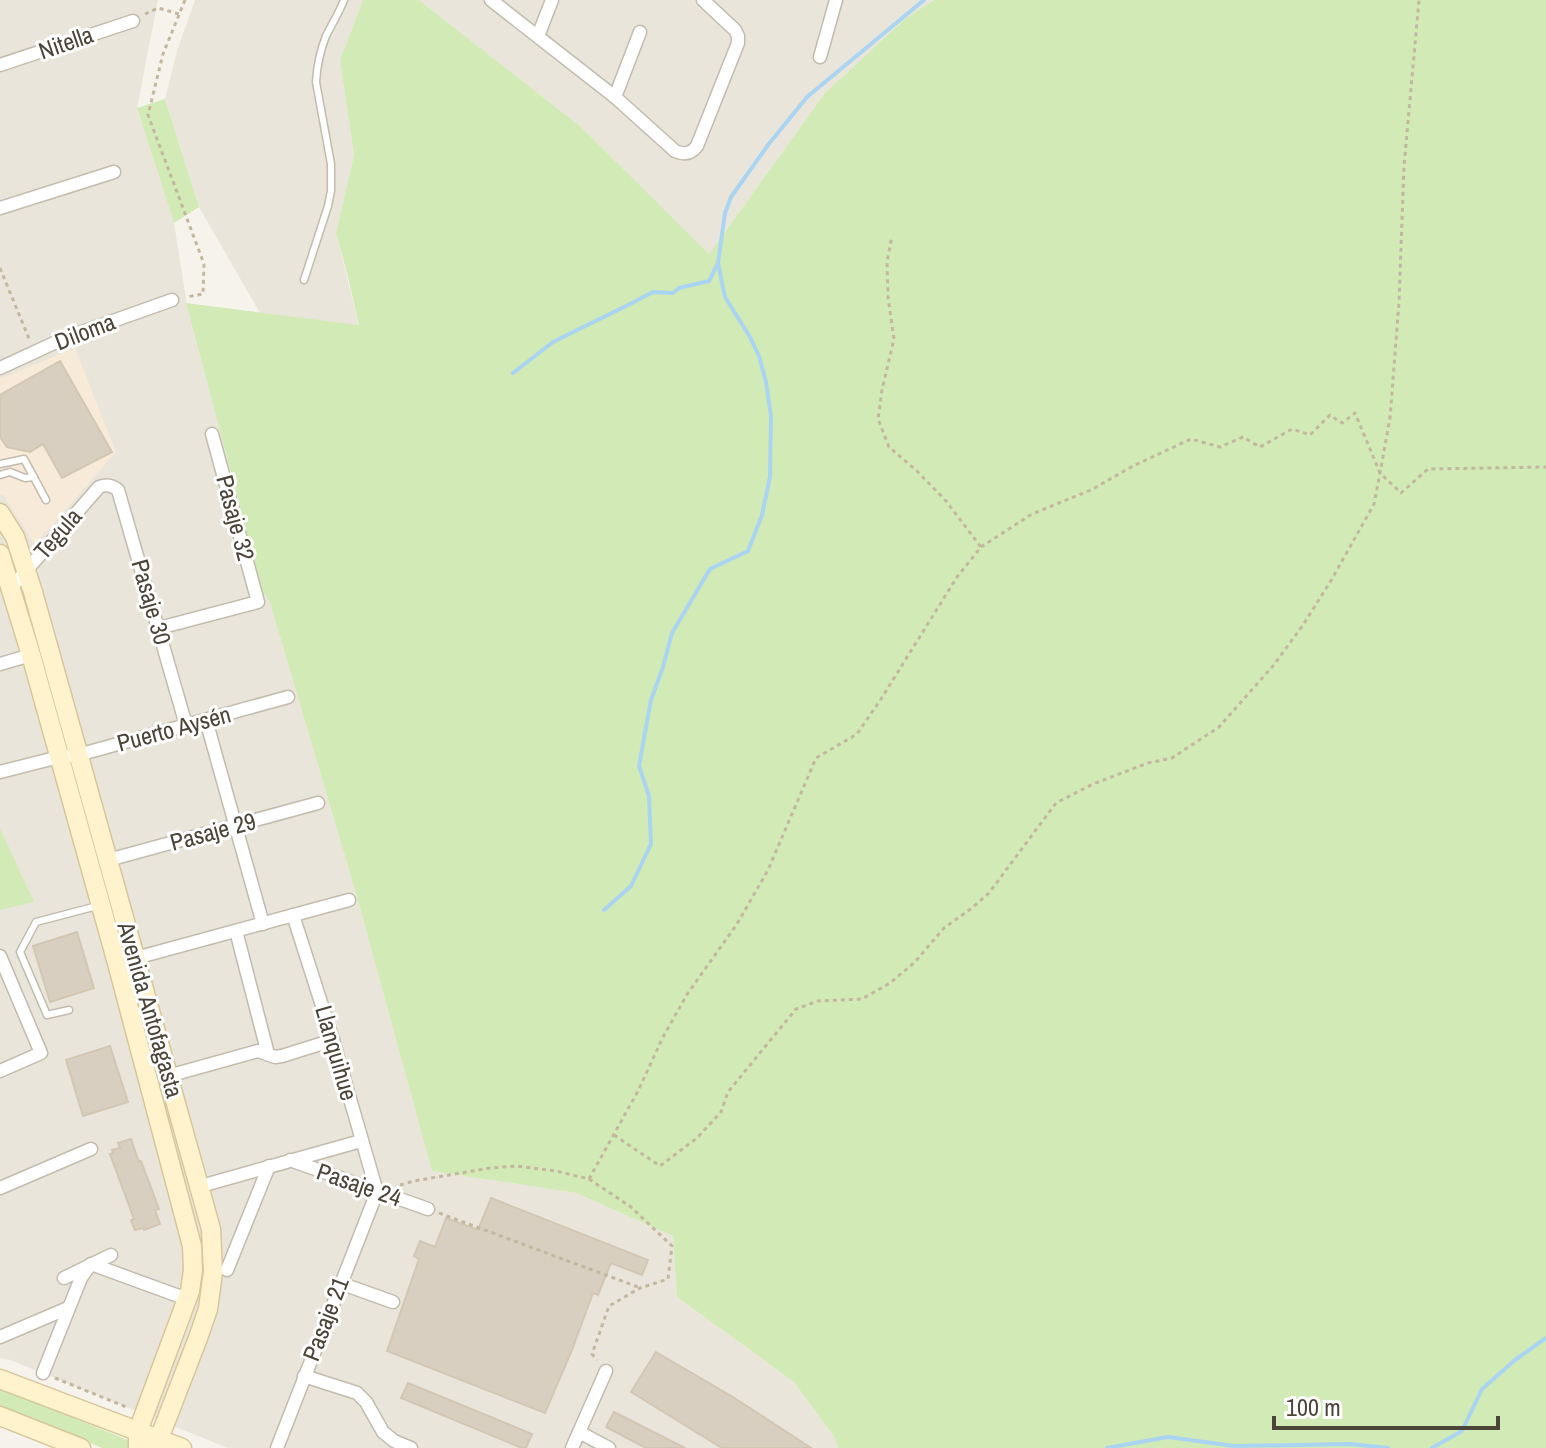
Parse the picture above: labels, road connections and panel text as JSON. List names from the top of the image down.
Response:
{
  "streets": {
    "street": [
      "Nitella",
      "Diloma",
      "Pasaje 32",
      "Tegula",
      "Pasaje 30",
      "Puerto Aysén",
      "Pasaje 29",
      "Avenida Antofagasta",
      "Llanquihue",
      "Pasaje 24",
      "Pasaje 21"
    ]
  },
  "crossings": [
    ["Pasaje 32", "Pasaje 30"],
    ["Tegula", "Pasaje 30"],
    ["Tegula", "Avenida Antofagasta"],
    ["Pasaje 30", "Puerto Aysén"],
    ["Puerto Aysén", "Avenida Antofagasta"],
    ["Pasaje 29", "Avenida Antofagasta"],
    ["Llanquihue", "Pasaje 24"],
    ["Llanquihue", "Pasaje 21"],
    ["Pasaje 24", "Pasaje 21"]
  ],
  "scale_bar": "100 m"
}
